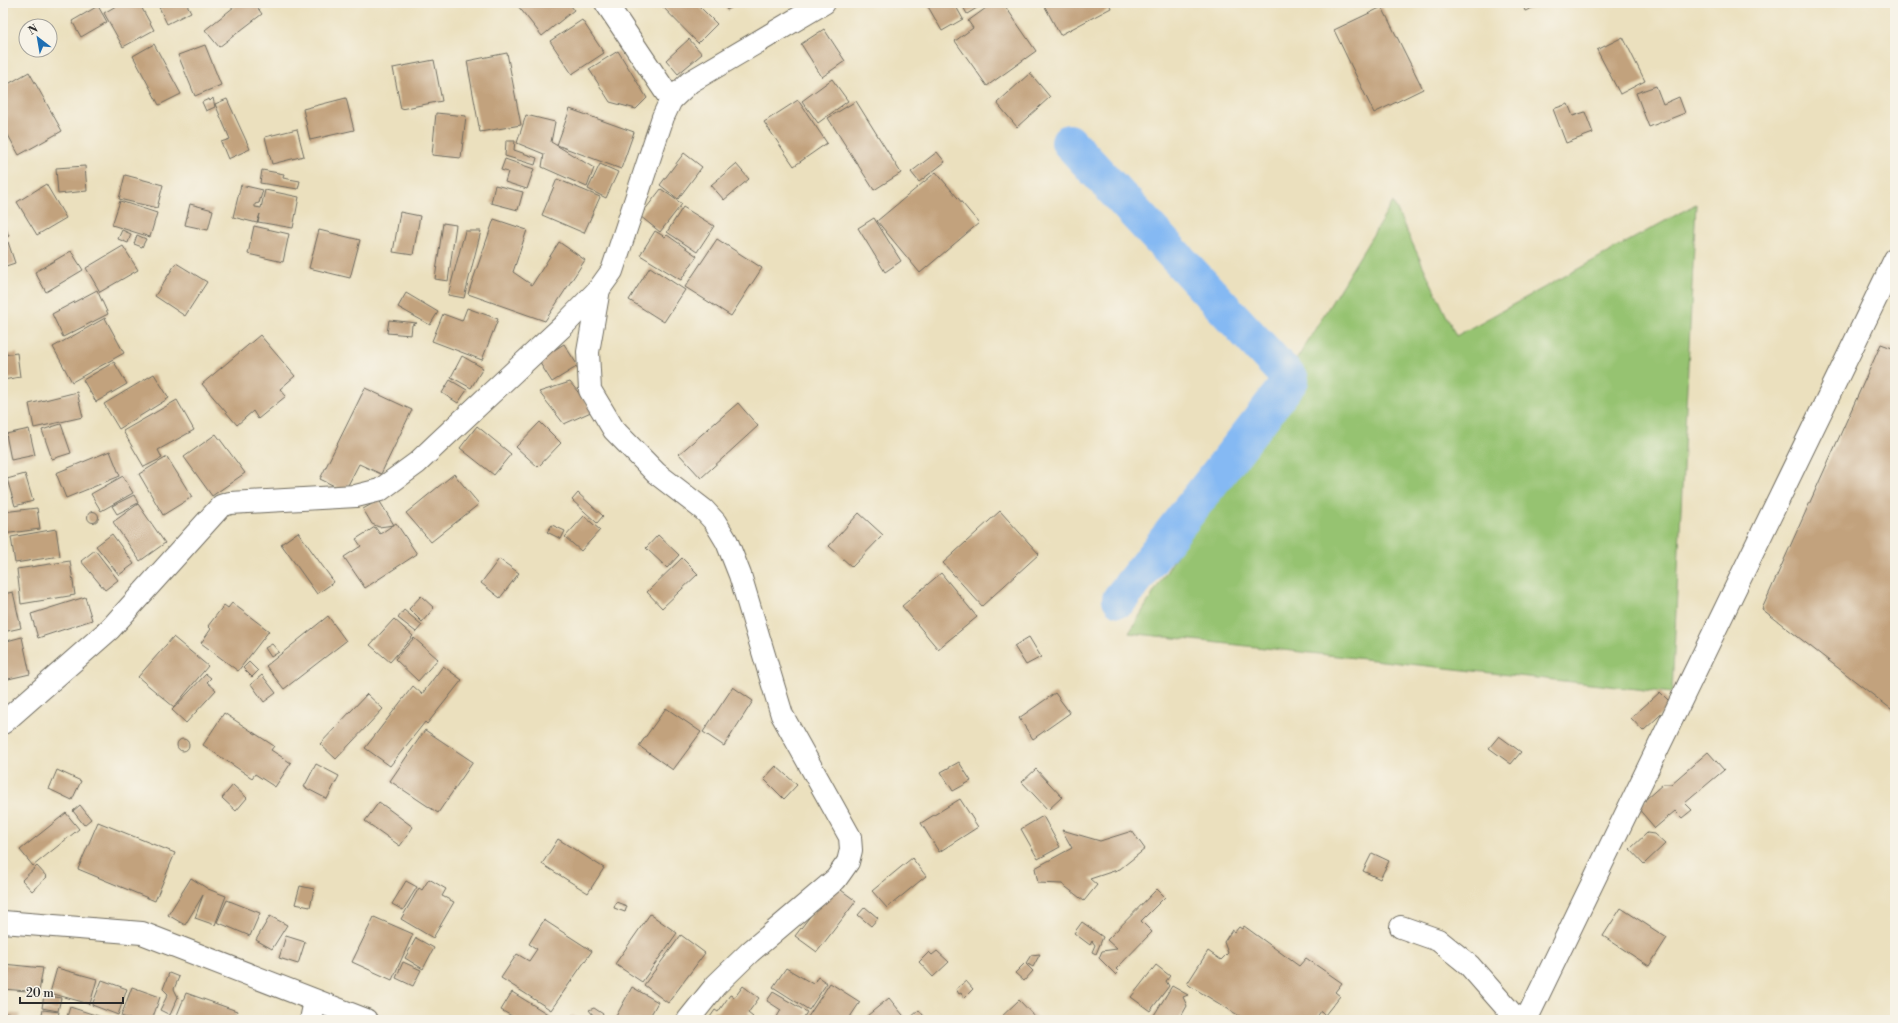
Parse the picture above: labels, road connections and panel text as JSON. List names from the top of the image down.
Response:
{
  "scale_bar": "20 m",
  "north": "top left"
}
